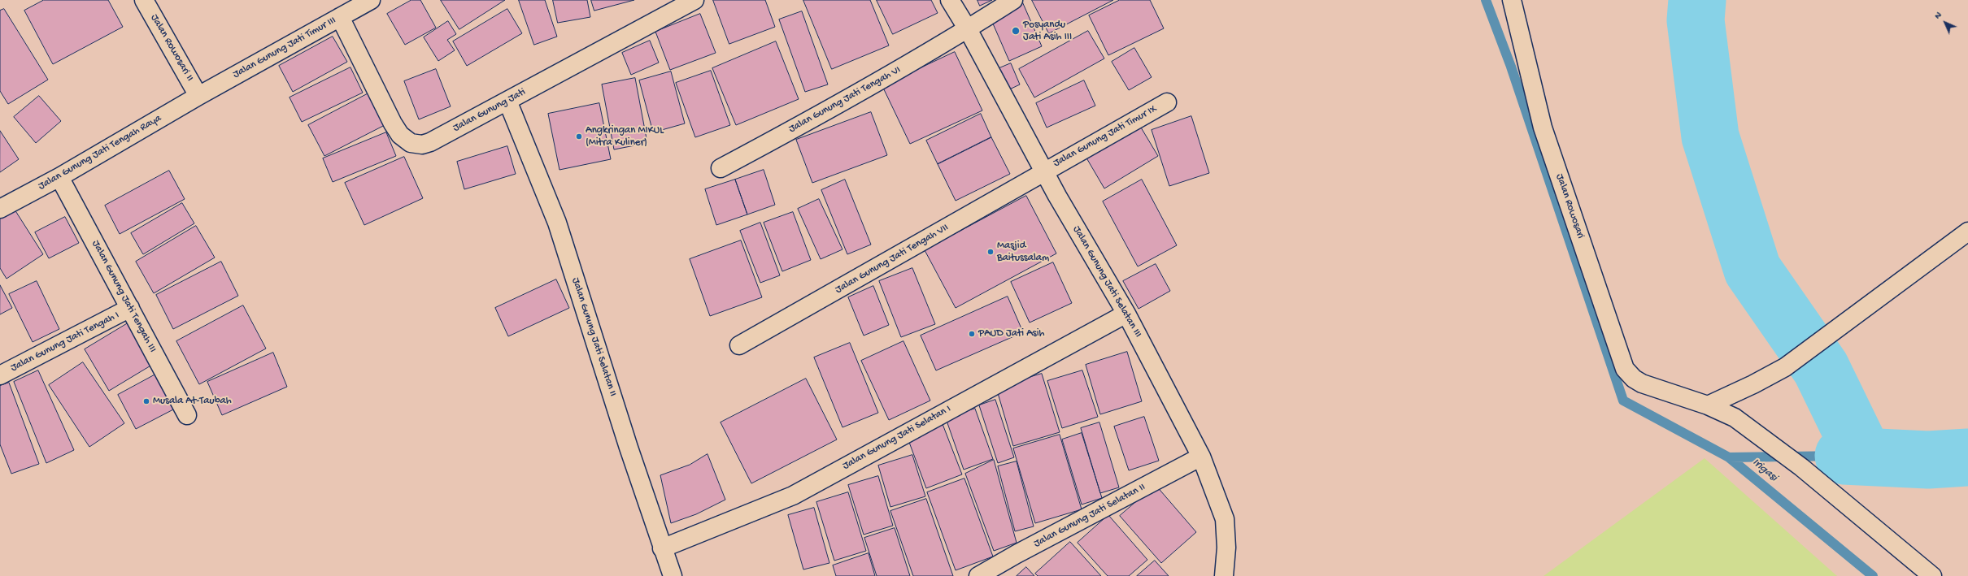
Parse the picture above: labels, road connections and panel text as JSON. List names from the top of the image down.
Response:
{
  "streets": {
    "street": [
      "Jalan Rowosari II",
      "Jalan Gunung Jati Timur III",
      "Jalan Gunung Jati Tengah VI",
      "Jalan Gunung Jati",
      "Jalan Gunung Jati Timur IX",
      "Jalan Gunung Jati Tengah Raya",
      "Jalan Rowosari",
      "Jalan Gunung Jati Tengah VII",
      "Jalan Gunung Jati Selatan III",
      "Jalan Gunung Jati Tengah III",
      "Jalan Gunung Jati Selatan II",
      "Jalan Gunung Jati Tengah I",
      "Jalan Gunung Jati Selatan I"
    ]
  },
  "crossings": [
    ["Jalan Rowosari II", "Jalan Gunung Jati Timur III"],
    ["Jalan Rowosari II", "Jalan Gunung Jati Tengah Raya"],
    ["Jalan Gunung Jati Timur III", "Jalan Gunung Jati"],
    ["Jalan Gunung Jati Timur III", "Jalan Gunung Jati Tengah Raya"],
    ["Jalan Gunung Jati Tengah VI", "Jalan Gunung Jati Selatan III"],
    ["Jalan Gunung Jati", "Jalan Gunung Jati Selatan II"],
    ["Jalan Gunung Jati Timur IX", "Jalan Gunung Jati Tengah VII"],
    ["Jalan Gunung Jati Timur IX", "Jalan Gunung Jati Selatan III"],
    ["Jalan Gunung Jati Tengah Raya", "Jalan Gunung Jati Tengah III"],
    ["Jalan Gunung Jati Tengah VII", "Jalan Gunung Jati Selatan III"],
    ["Jalan Gunung Jati Selatan III", "Jalan Gunung Jati Selatan II"],
    ["Jalan Gunung Jati Selatan III", "Jalan Gunung Jati Selatan I"],
    ["Jalan Gunung Jati Tengah III", "Jalan Gunung Jati Tengah I"],
    ["Jalan Gunung Jati Selatan II", "Jalan Gunung Jati Selatan I"]
  ],
  "water": ["Irigasi"],
  "places": [
    "Posyandu Jati Asih III",
    "Angkringan MIKUL (Mitra Kuliner)",
    "Masjid Baitussalam",
    "PAUD Jati Asih",
    "Musala At-Taubah"
  ],
  "north": "top left"
}
